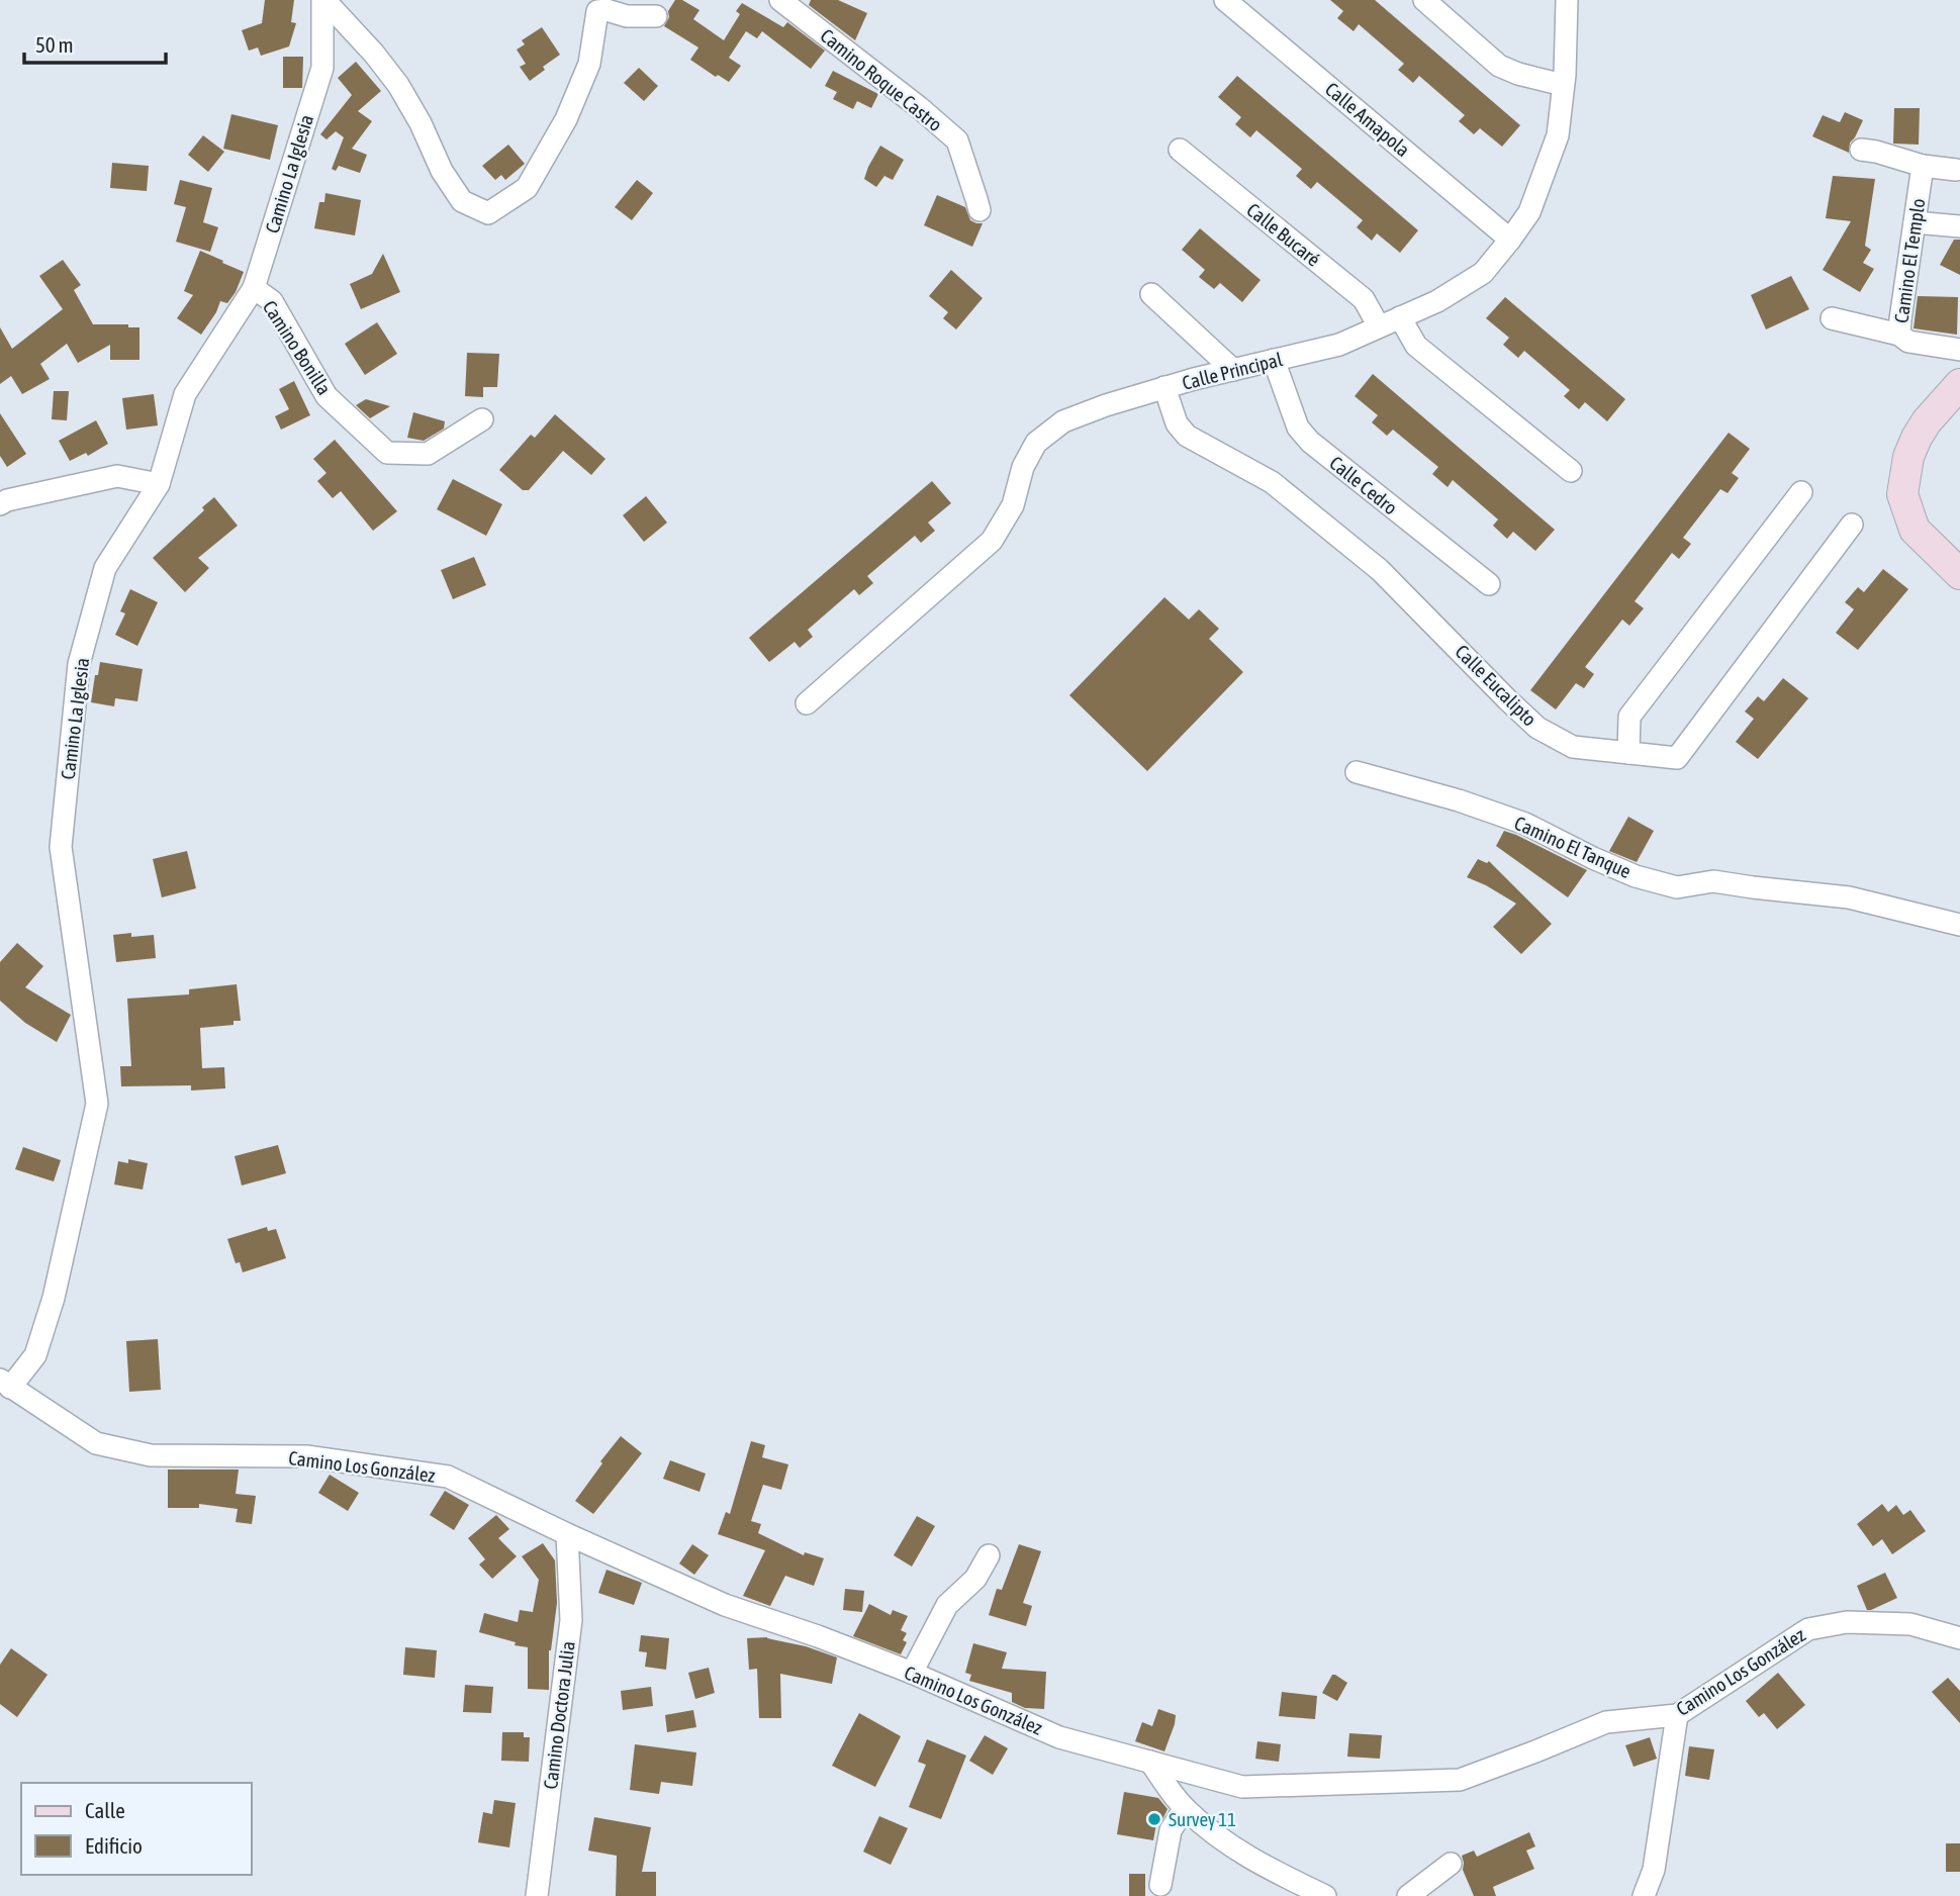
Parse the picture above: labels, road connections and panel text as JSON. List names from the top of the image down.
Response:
{
  "streets": {
    "street": [
      "Camino Roque Castro",
      "Calle Amapola",
      "Camino La Iglesia",
      "Calle Bucaré",
      "Camino El Templo",
      "Camino Bonilla",
      "Calle Principal",
      "Calle Cedro",
      "Calle Eucalipto",
      "Camino El Tanque",
      "Camino Los González",
      "Camino Doctora Julia"
    ]
  },
  "crossings": [
    ["Calle Amapola", "Calle Principal"],
    ["Camino La Iglesia", "Camino Bonilla"],
    ["Camino La Iglesia", "Camino Los González"],
    ["Calle Bucaré", "Calle Principal"],
    ["Calle Principal", "Calle Cedro"],
    ["Calle Principal", "Calle Eucalipto"],
    ["Camino Los González", "Camino Doctora Julia"]
  ],
  "places": ["Survey 11"],
  "legend": ["Calle", "Edificio"],
  "scale_bar": "50 m"
}
